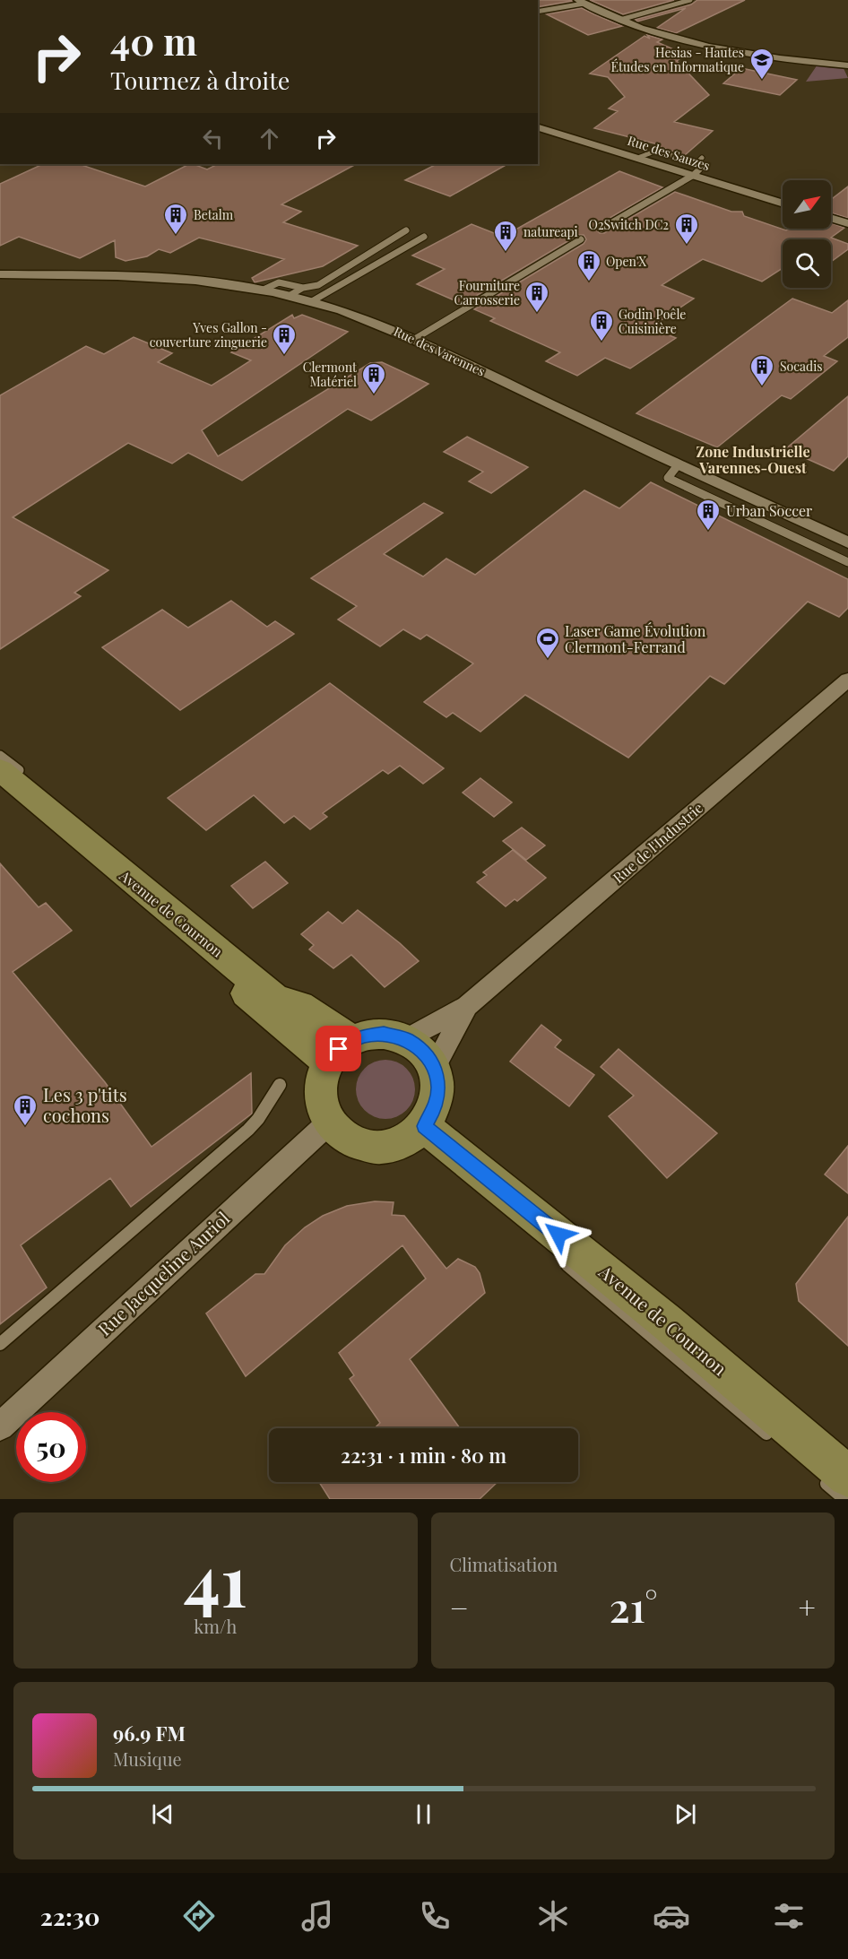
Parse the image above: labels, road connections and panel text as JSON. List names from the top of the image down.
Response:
{
  "streets": {
    "main road": ["Avenue de Cournon"],
    "street": [
      "Rue des Sauzes",
      "Rue des Varennes",
      "Rue de l'Industrie",
      "Rue Jacqueline Auriol"
    ]
  },
  "crossings": [
    ["Rue de l'Industrie", "Avenue de Cournon"],
    ["Rue de l'Industrie", "Rue Jacqueline Auriol"],
    ["Avenue de Cournon", "Rue Jacqueline Auriol"]
  ],
  "districts": ["Zone Industrielle Varennes-Ouest"],
  "places": {
    "school or university": ["Hesias - Hautes Études en Informatique"],
    "building": [
      "Betalm",
      "O2Switch DC2",
      "natureapi",
      "Open'X",
      "Fourniture Carrosserie",
      "Godin Poêle Cuisinière",
      "Yves Gallon - couverture zinguerie",
      "Socadis",
      "Clermont Matériel",
      "Urban Soccer",
      "Les 3 p'tits cochons"
    ],
    "sports": ["Laser Game Évolution Clermont-Ferrand"]
  },
  "north": "top right",
  "page": {
    "turn": ["40 m", "Tournez à droite"],
    "limit": "50",
    "trip": "22:31 · 1 min · 80 m",
    "tile": [
      ["41", "km/h"],
      "Climatisation"
    ],
    "heat": ["−", "21°", "+"],
    "song": ["96.9 FM", "Musique"],
    "tabs": "22:30"
  }
}
